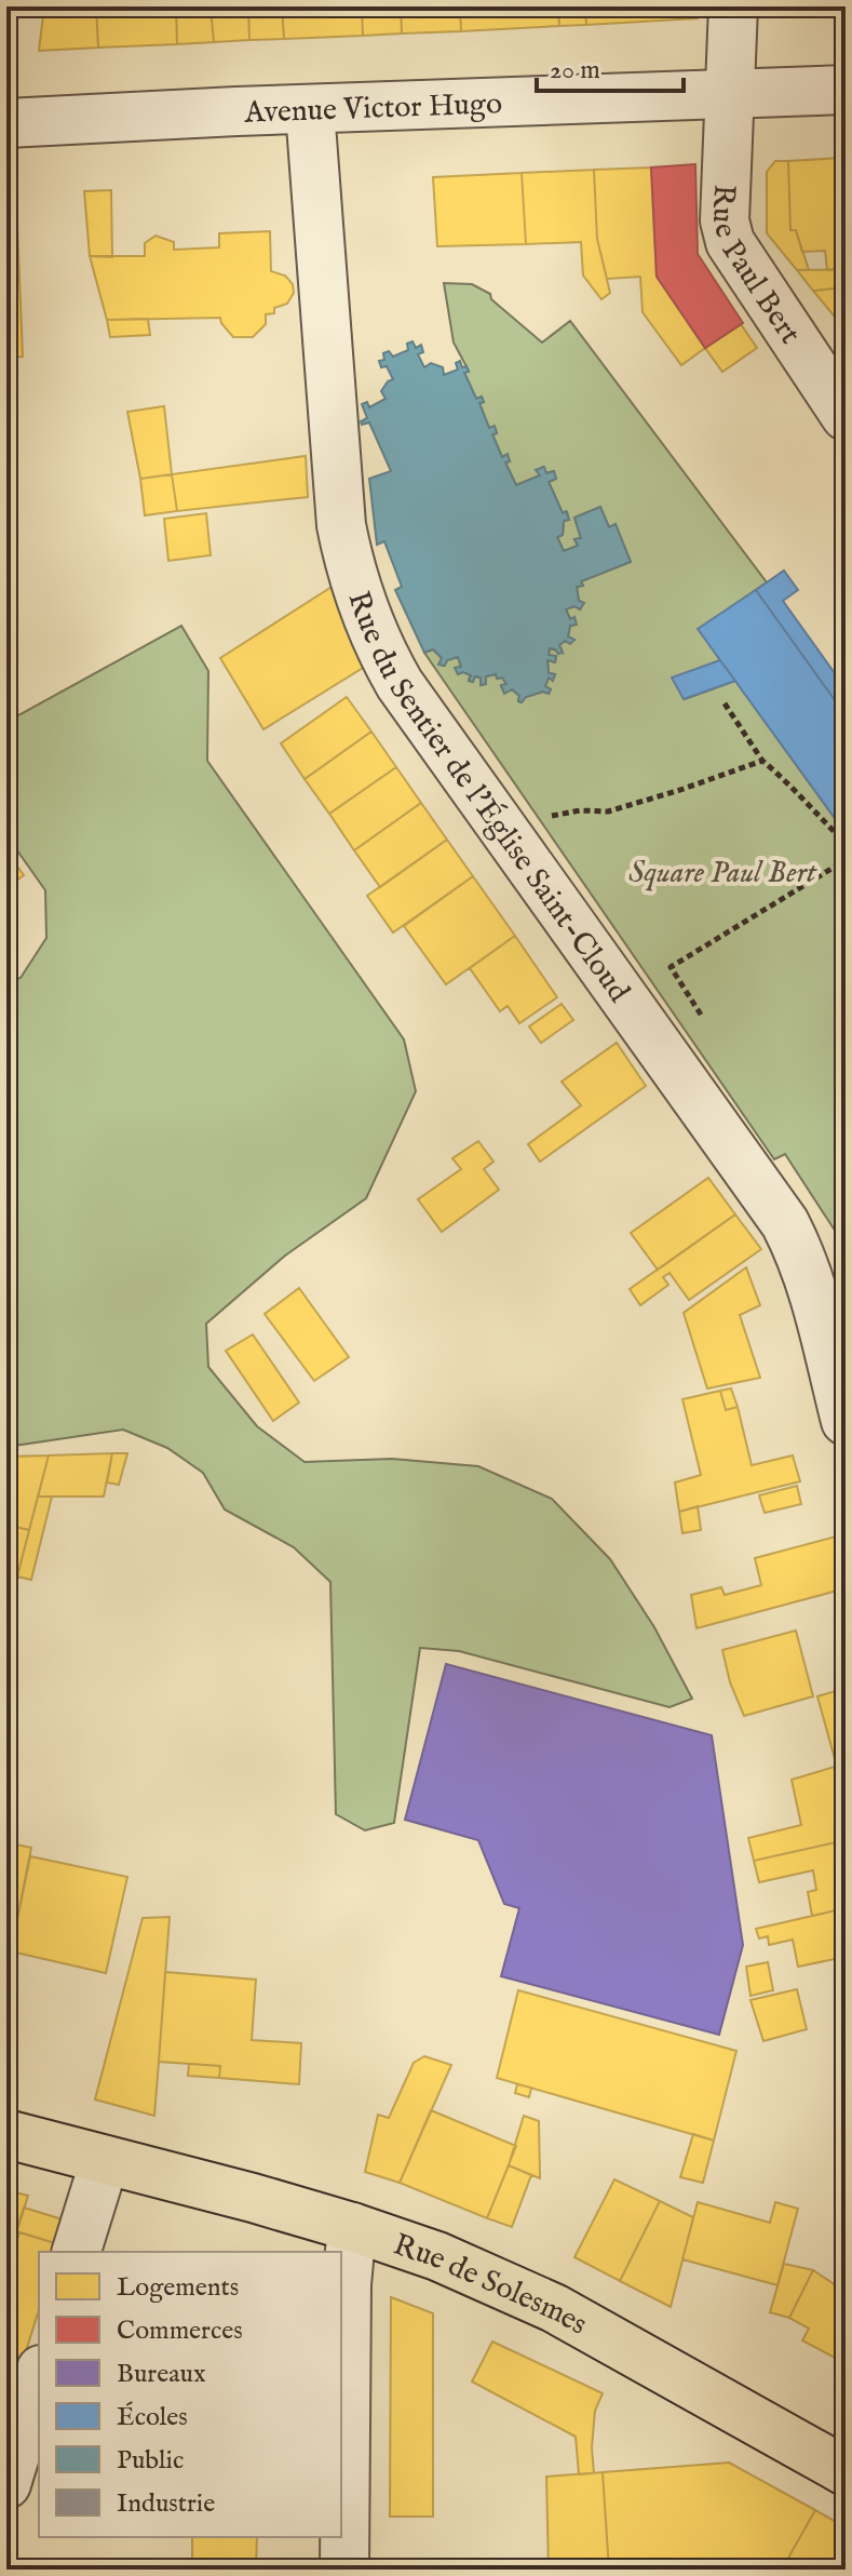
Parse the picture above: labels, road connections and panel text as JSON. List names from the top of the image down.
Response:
{
  "streets": {
    "main road": ["Rue de Solesmes"],
    "street": ["Avenue Victor Hugo", "Rue Paul Bert", "Rue du Sentier de l'Église Saint-Cloud"]
  },
  "crossings": [
    ["Avenue Victor Hugo", "Rue Paul Bert"],
    ["Avenue Victor Hugo", "Rue du Sentier de l'Église Saint-Cloud"]
  ],
  "parks": ["Square Paul Bert"],
  "legend": [
    "Logements",
    "Commerces",
    "Bureaux",
    "Écoles",
    "Public",
    "Industrie"
  ],
  "scale_bar": "20 m"
}
